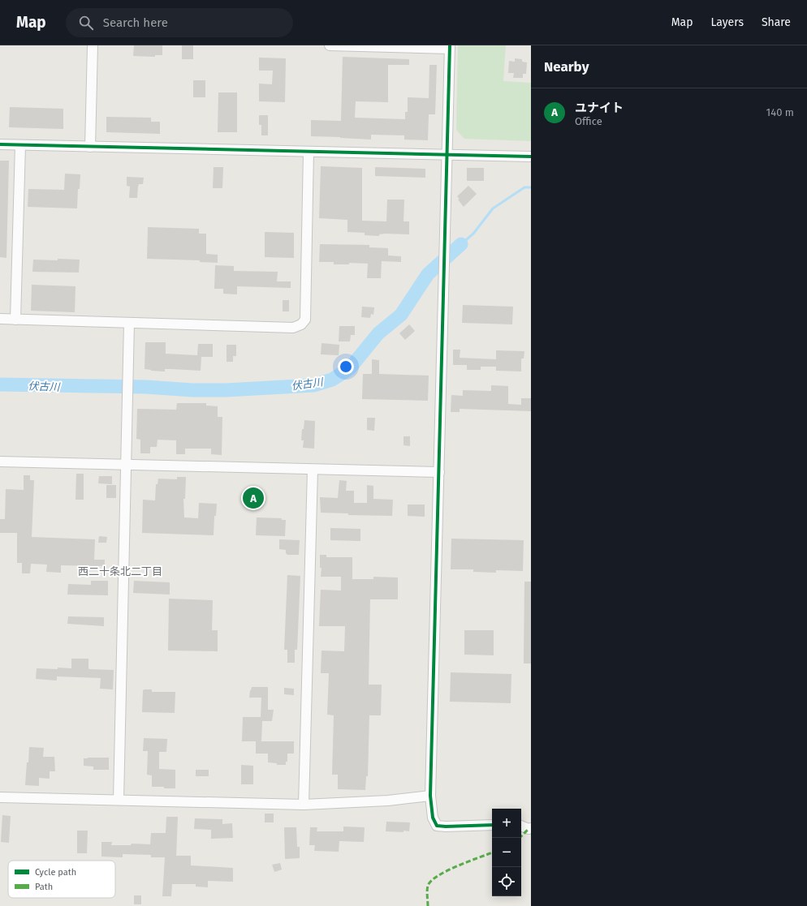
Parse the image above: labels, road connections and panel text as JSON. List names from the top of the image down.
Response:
{
  "districts": ["西二十条北二丁目"],
  "water": ["伏古川"],
  "legend": ["Cycle path", "Path"],
  "page": {
    "header": "Map",
    "search": "Search here",
    "nav": ["Map", "Layers", "Share"],
    "heading": "Nearby",
    "list": [
      {
        "mark": "A",
        "name": "ユナイト",
        "note": "Office",
        "value": "140 m"
      }
    ],
    "pins": "A",
    "map_buttons": ["+", "−"]
  }
}
